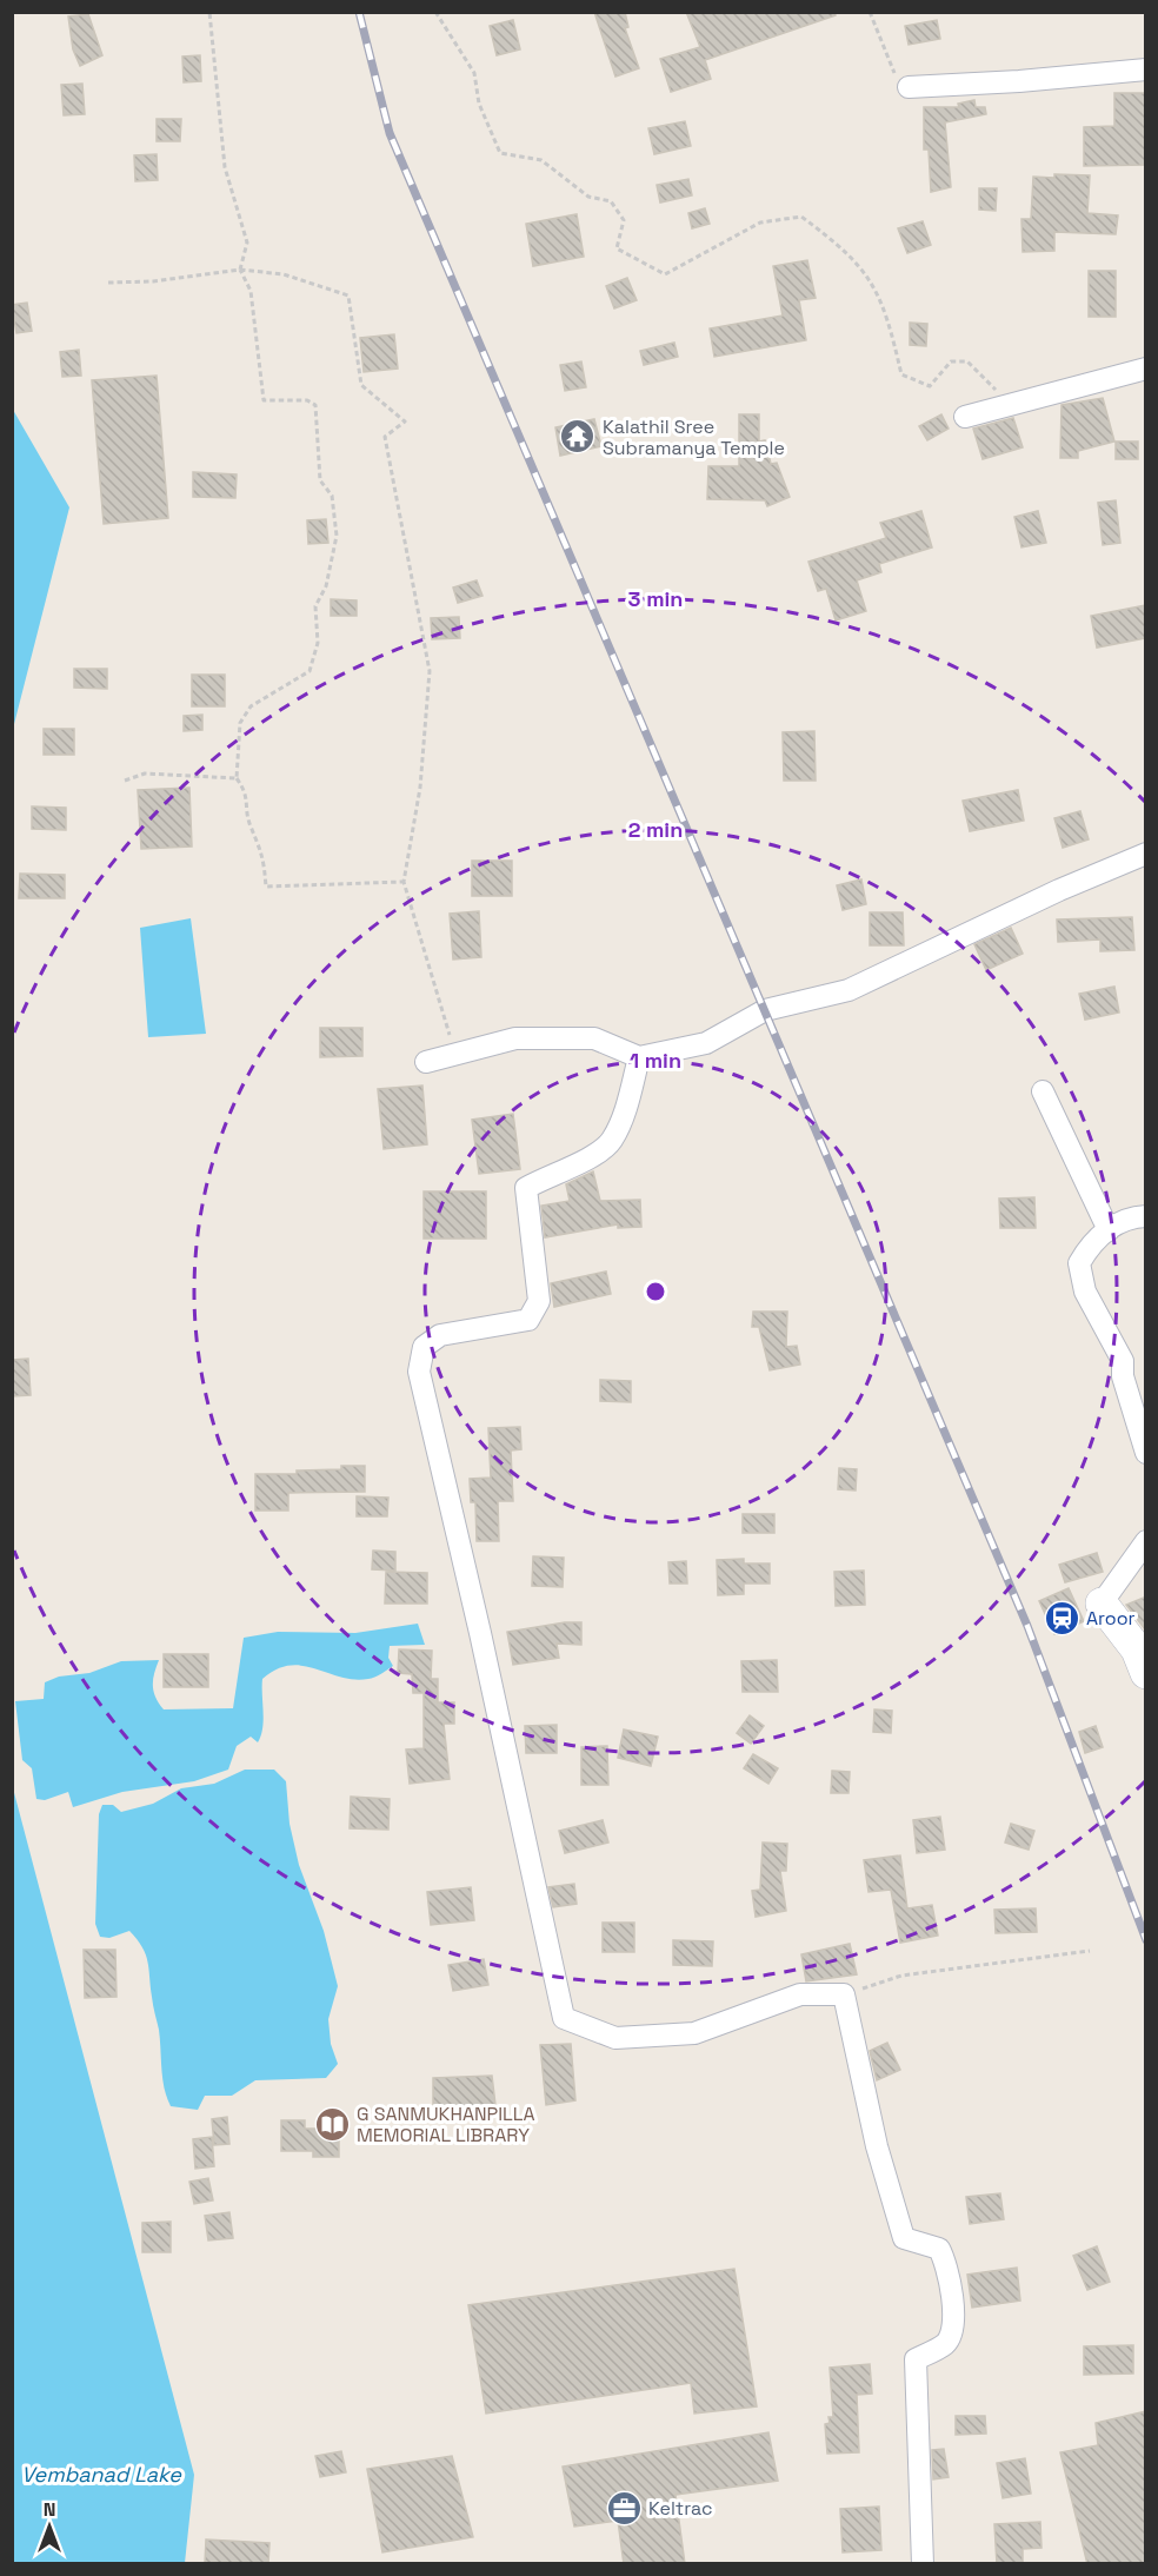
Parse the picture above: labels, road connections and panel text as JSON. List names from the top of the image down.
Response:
{
  "water": ["Vembanad Lake"],
  "places": {
    "temple": ["Kalathil Sree Subramanya Temple"],
    "station": ["Aroor"],
    "library": ["G SANMUKHANPILLA MEMORIAL LIBRARY"],
    "office": ["Keltrac"]
  },
  "north": "top",
  "rings": ["3 min", "2 min", "1 min"]
}
